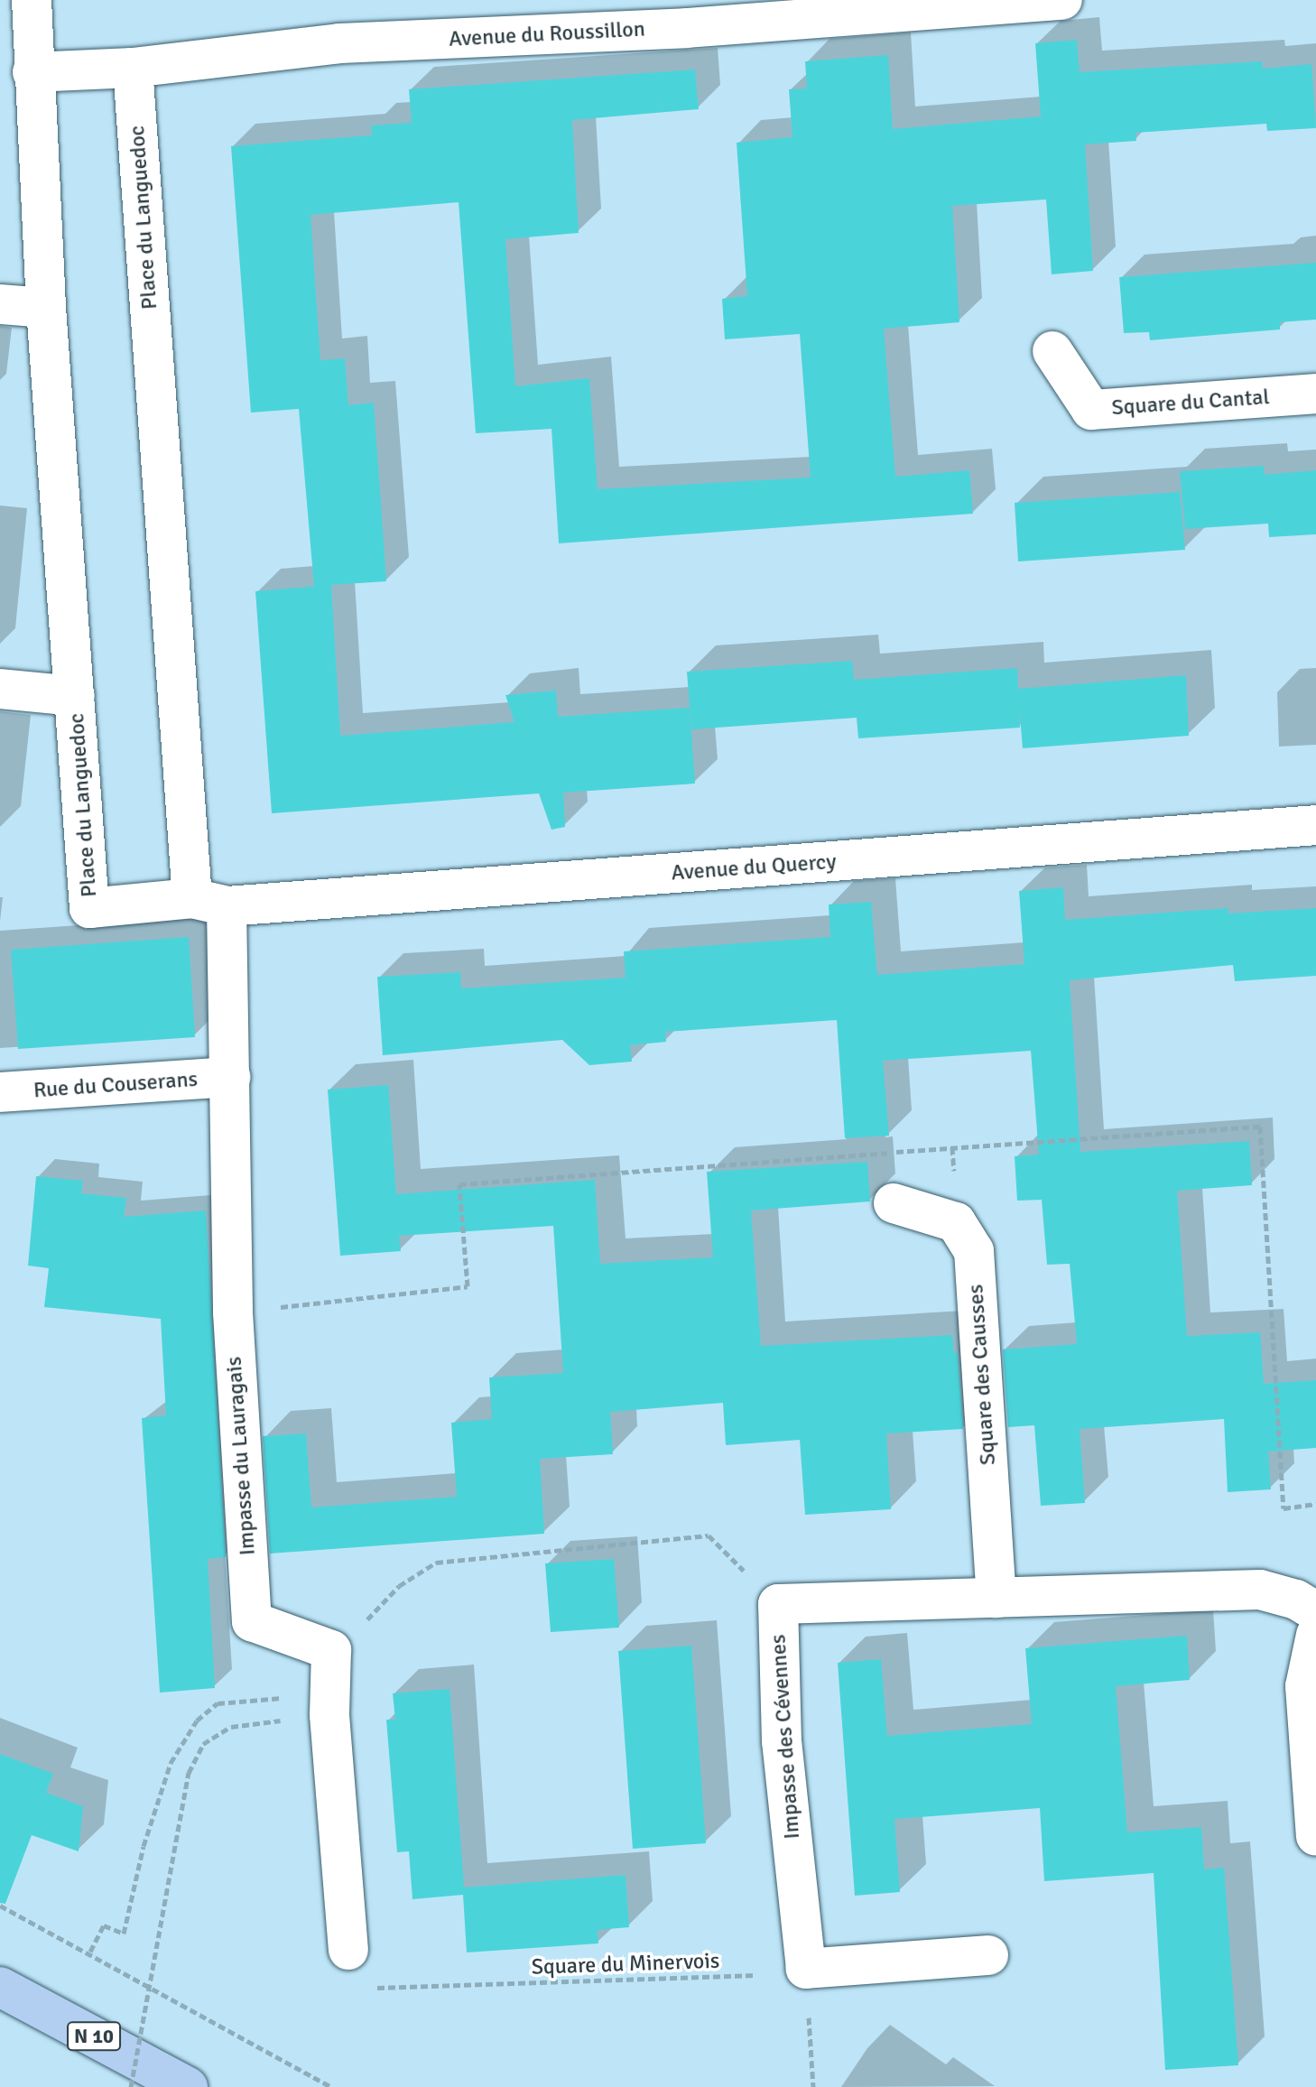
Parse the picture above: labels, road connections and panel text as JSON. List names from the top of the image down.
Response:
{
  "streets": {
    "main road": ["N 10"],
    "street": [
      "Avenue du Roussillon",
      "Place du Languedoc",
      "Square du Cantal",
      "Avenue du Quercy",
      "Rue du Couserans",
      "Square des Causses",
      "Impasse du Lauragais",
      "Impasse des Cévennes"
    ],
    "path": ["Square du Minervois"]
  },
  "crossings": [
    ["Avenue du Roussillon", "Place du Languedoc"],
    ["Place du Languedoc", "Avenue du Quercy"],
    ["Place du Languedoc", "Impasse du Lauragais"],
    ["Avenue du Quercy", "Impasse du Lauragais"],
    ["Rue du Couserans", "Impasse du Lauragais"],
    ["Square des Causses", "Impasse des Cévennes"],
    ["Impasse des Cévennes", "Square du Minervois"]
  ]
}
